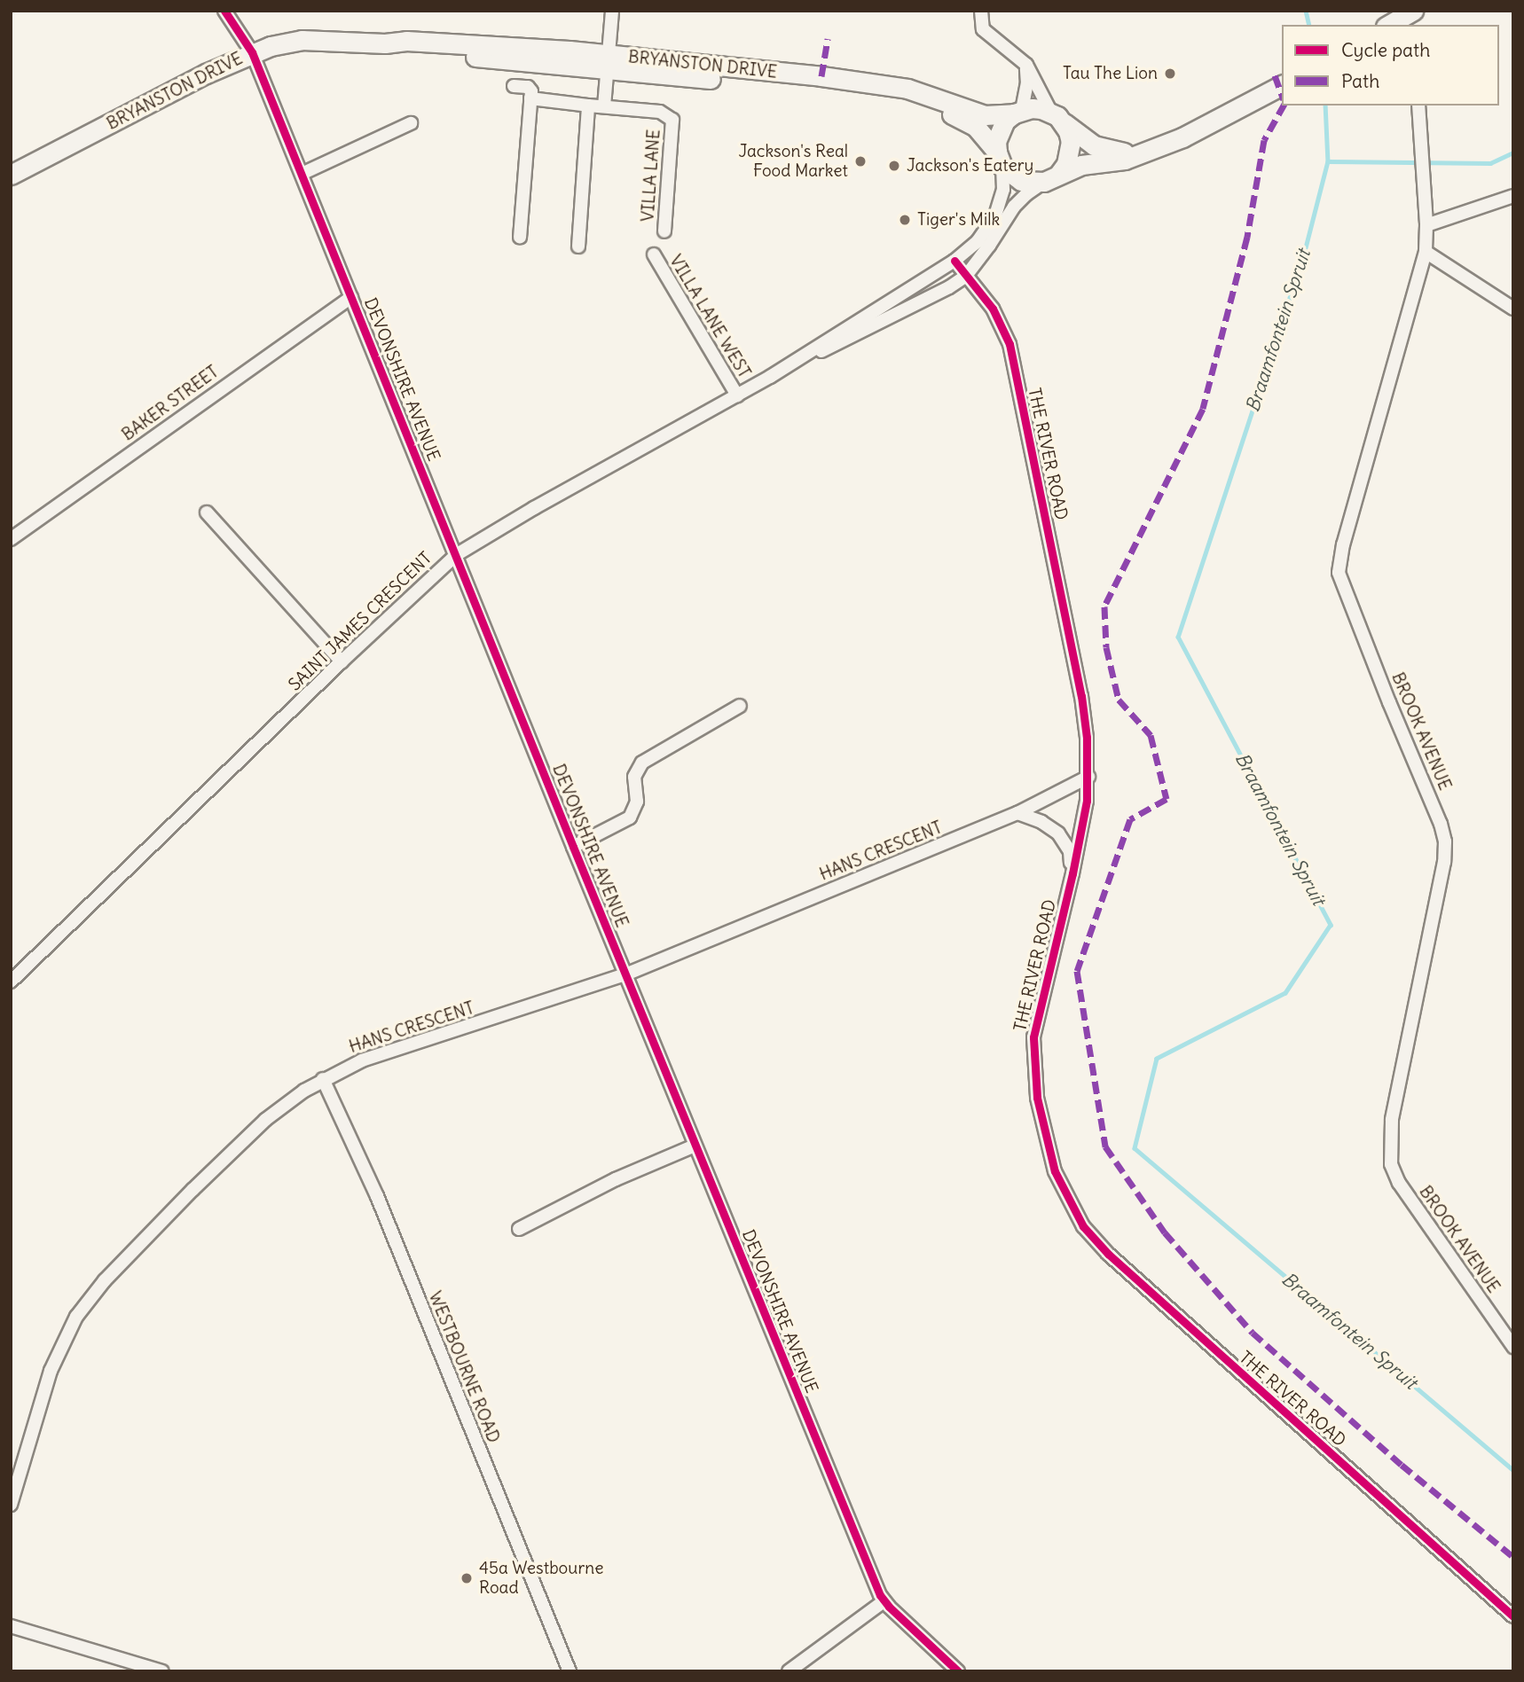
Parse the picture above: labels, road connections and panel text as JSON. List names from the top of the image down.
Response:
{
  "streets": {
    "main road": ["BRYANSTON DRIVE"],
    "street": [
      "VILLA LANE",
      "VILLA LANE WEST",
      "DEVONSHIRE AVENUE",
      "BAKER STREET",
      "THE RIVER ROAD",
      "SAINT JAMES CRESCENT",
      "BROOK AVENUE",
      "HANS CRESCENT",
      "WESTBOURNE ROAD"
    ]
  },
  "crossings": [
    ["BRYANSTON DRIVE", "DEVONSHIRE AVENUE"],
    ["BRYANSTON DRIVE", "SAINT JAMES CRESCENT"],
    ["VILLA LANE WEST", "SAINT JAMES CRESCENT"],
    ["DEVONSHIRE AVENUE", "BAKER STREET"],
    ["DEVONSHIRE AVENUE", "SAINT JAMES CRESCENT"],
    ["DEVONSHIRE AVENUE", "HANS CRESCENT"],
    ["THE RIVER ROAD", "SAINT JAMES CRESCENT"],
    ["THE RIVER ROAD", "HANS CRESCENT"],
    ["HANS CRESCENT", "WESTBOURNE ROAD"]
  ],
  "water": ["Braamfontein Spruit"],
  "places": [
    "Tau The Lion",
    "Jackson's Real Food Market",
    "Jackson's Eatery",
    "Tiger's Milk",
    "45a Westbourne Road"
  ],
  "legend": ["Cycle path", "Path"]
}
